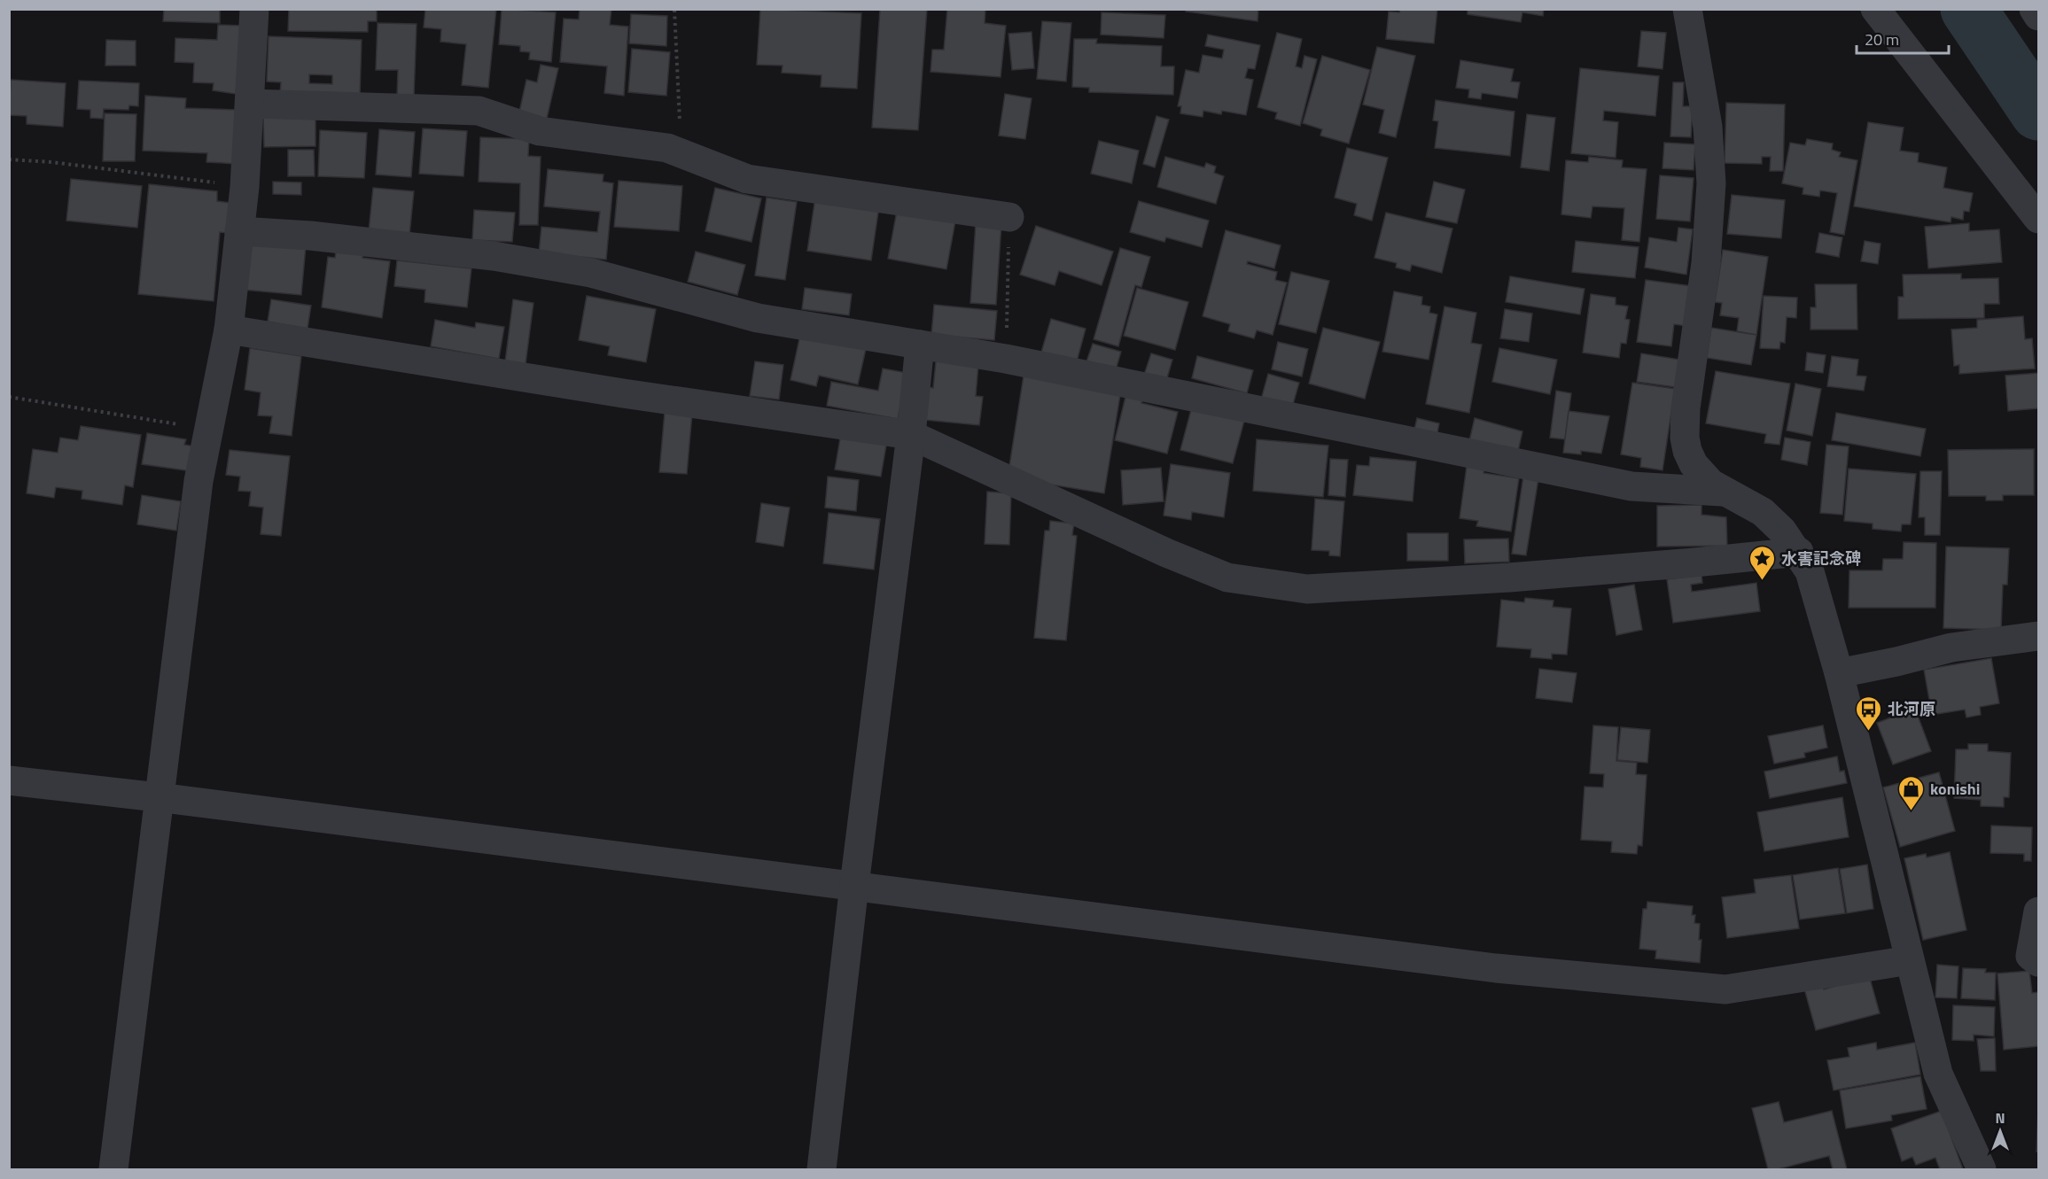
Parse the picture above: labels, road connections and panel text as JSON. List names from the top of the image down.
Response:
{
  "places": {
    "place": ["水害記念碑"],
    "bus stop": ["北河原"],
    "shop": ["konishi"]
  },
  "scale_bar": "20 m",
  "north": "top"
}
